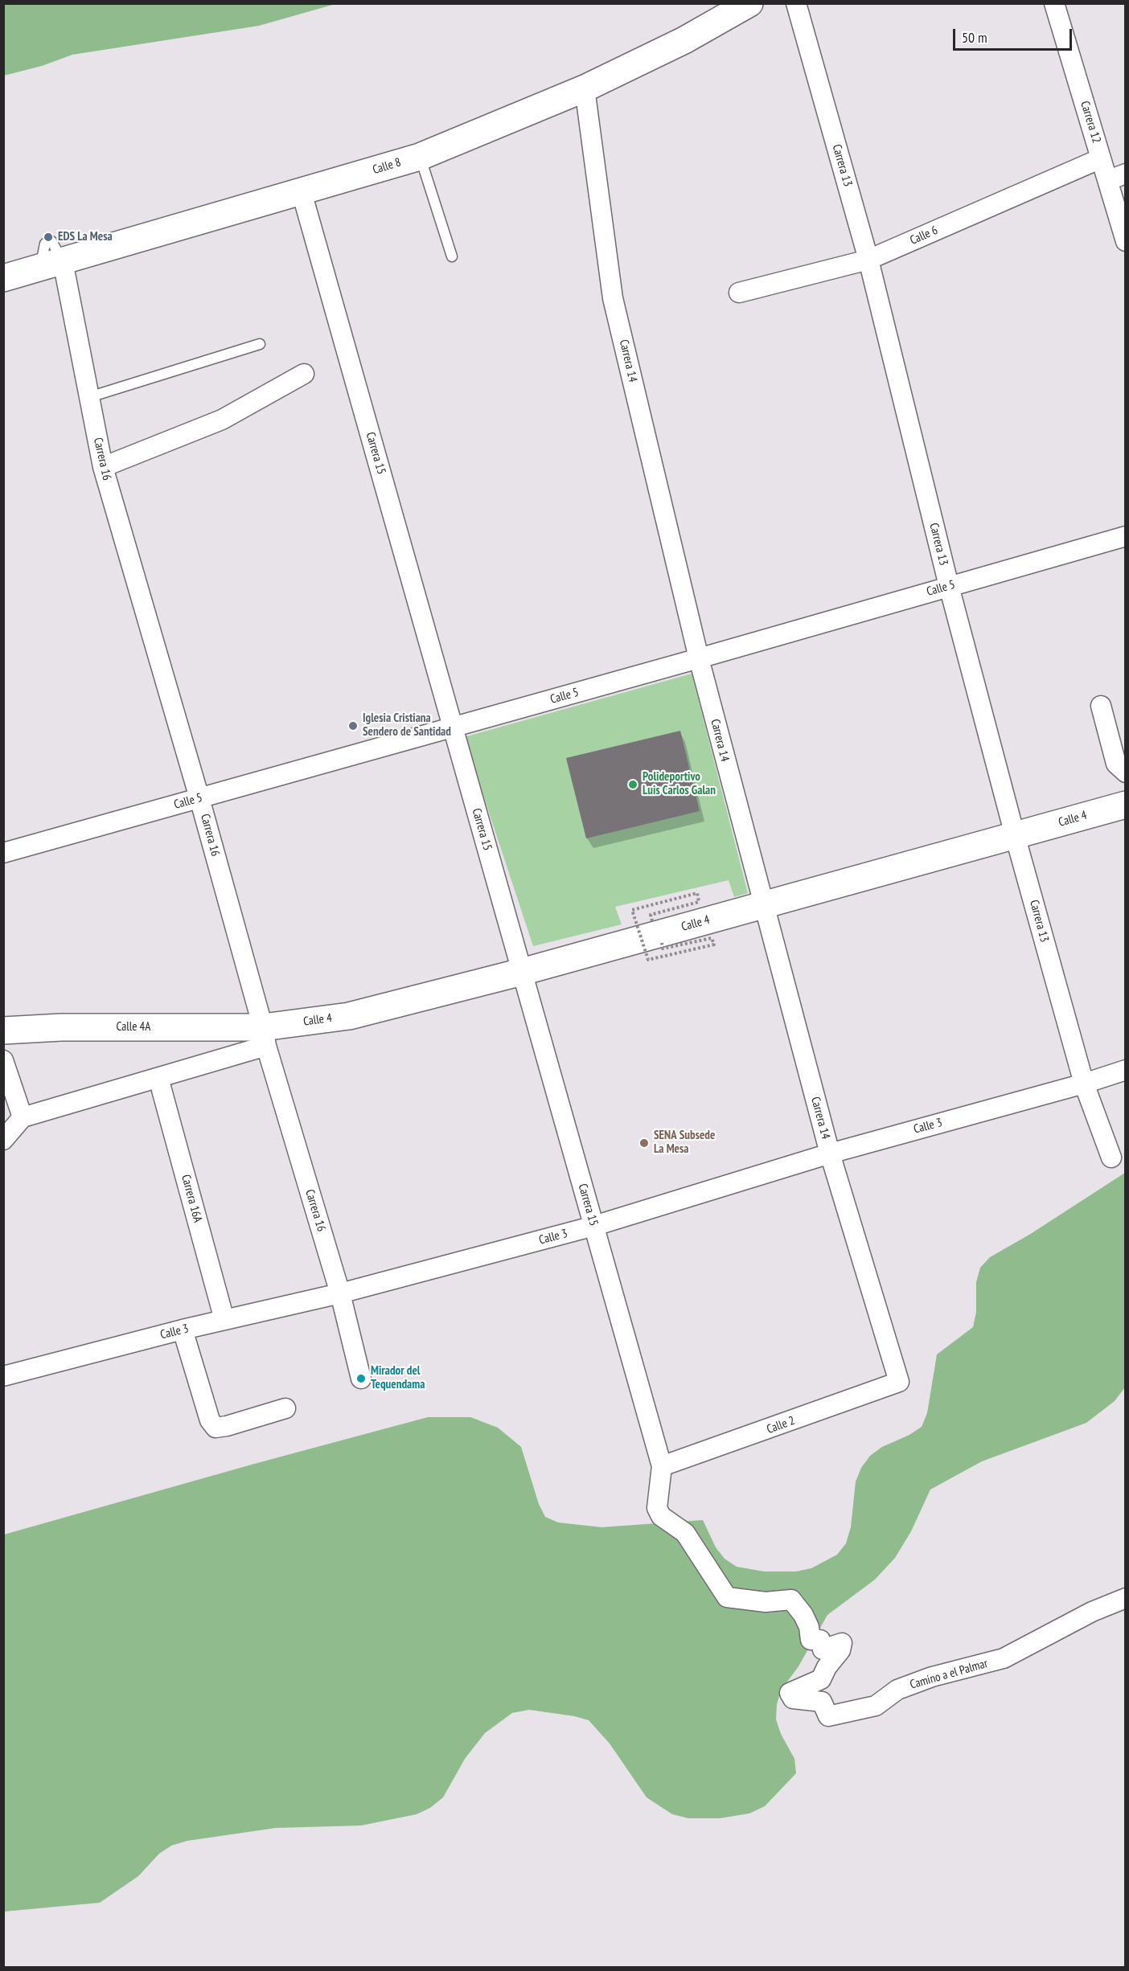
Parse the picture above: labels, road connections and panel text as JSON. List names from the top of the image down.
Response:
{
  "streets": {
    "main road": ["Calle 8", "Calle 4", "Calle 4A"],
    "street": [
      "Carrera 12",
      "Carrera 13",
      "Calle 6",
      "Carrera 14",
      "Carrera 15",
      "Carrera 16",
      "Calle 5",
      "Calle 3",
      "Carrera 16A",
      "Calle 2",
      "Camino a el Palmar"
    ]
  },
  "crossings": [
    ["Carrera 12", "Calle 6"],
    ["Carrera 13", "Calle 6"],
    ["Carrera 13", "Calle 5"],
    ["Carrera 13", "Calle 4"],
    ["Carrera 13", "Calle 3"],
    ["Calle 8", "Carrera 14"],
    ["Calle 8", "Carrera 15"],
    ["Calle 8", "Carrera 16"],
    ["Carrera 14", "Calle 5"],
    ["Carrera 14", "Calle 4"],
    ["Carrera 14", "Calle 3"],
    ["Carrera 14", "Calle 2"],
    ["Carrera 15", "Calle 5"],
    ["Carrera 15", "Calle 4"],
    ["Carrera 15", "Calle 3"],
    ["Carrera 15", "Calle 2"],
    ["Carrera 15", "Camino a el Palmar"],
    ["Carrera 16", "Calle 5"],
    ["Carrera 16", "Calle 4"],
    ["Carrera 16", "Calle 4A"],
    ["Carrera 16", "Calle 3"],
    ["Calle 4", "Calle 4A"],
    ["Calle 4", "Carrera 16A"],
    ["Calle 3", "Carrera 16A"],
    ["Calle 2", "Camino a el Palmar"]
  ],
  "places": [
    "EDS La Mesa",
    "Iglesia Cristiana Sendero de Santidad",
    "Polideportivo Luis Carlos Galan",
    "SENA Subsede La Mesa",
    "Mirador del Tequendama"
  ],
  "scale_bar": "50 m"
}
